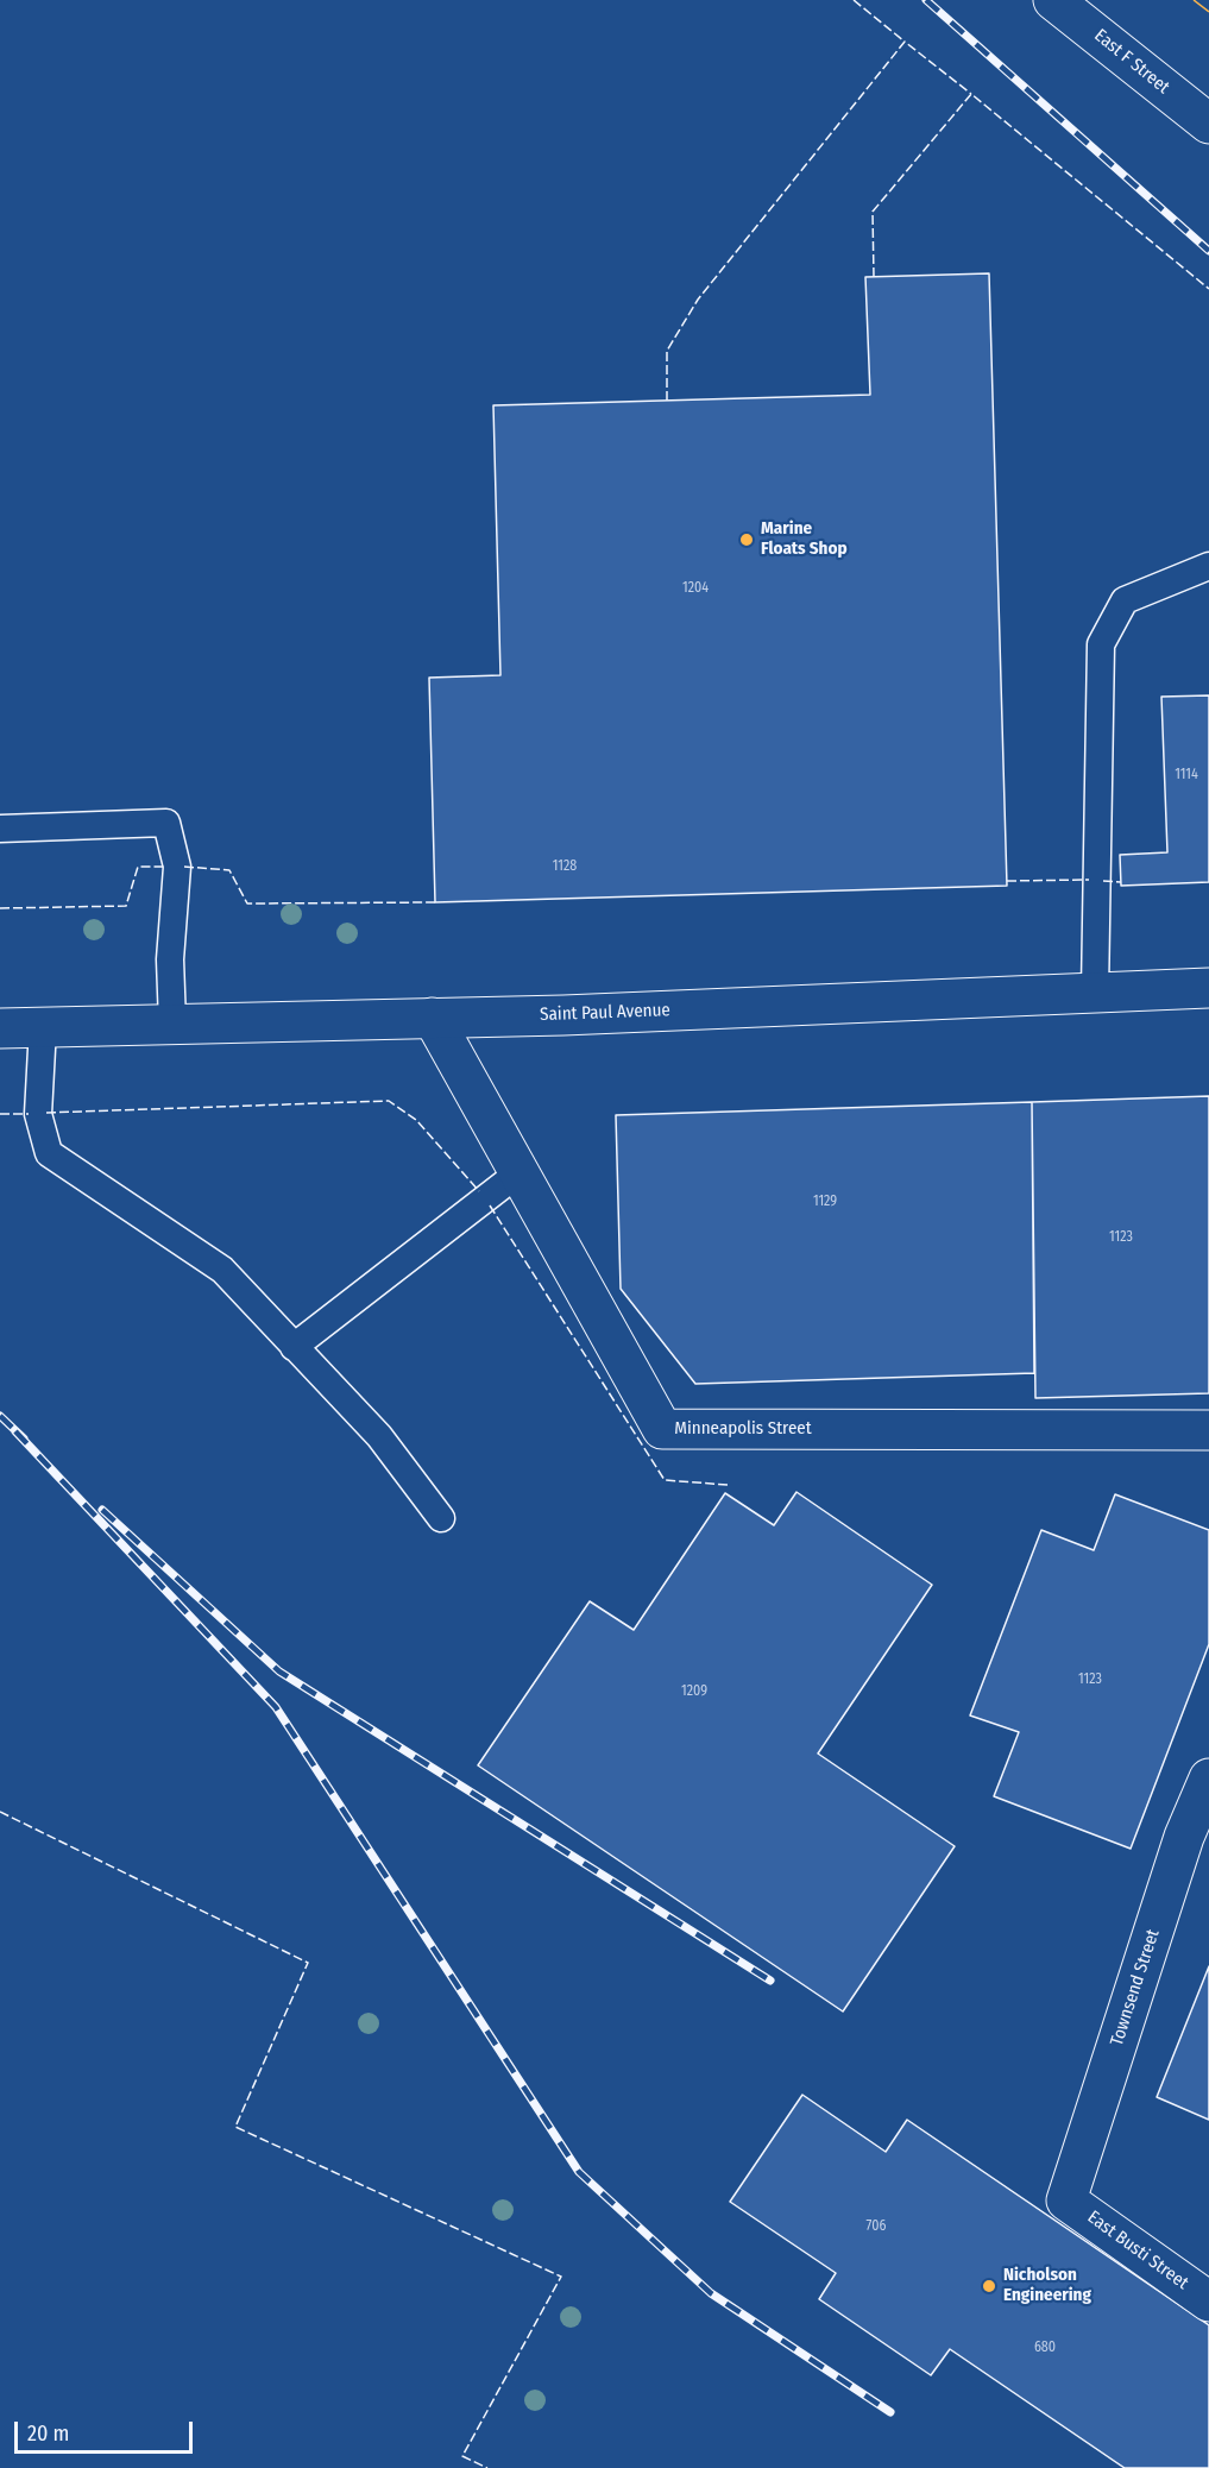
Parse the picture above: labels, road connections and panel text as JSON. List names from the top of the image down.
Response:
{
  "streets": {
    "street": [
      "East F Street",
      "Saint Paul Avenue",
      "Minneapolis Street",
      "Townsend Street",
      "East Busti Street"
    ]
  },
  "crossings": [
    ["Saint Paul Avenue", "Minneapolis Street"],
    ["Townsend Street", "East Busti Street"]
  ],
  "places": ["Marine Floats Shop", "Nicholson Engineering"],
  "house_numbers": [
    "1204",
    "1114",
    "1128",
    "1129",
    "1123",
    "1123",
    "1209",
    "706",
    "680"
  ],
  "scale_bar": "20 m"
}
